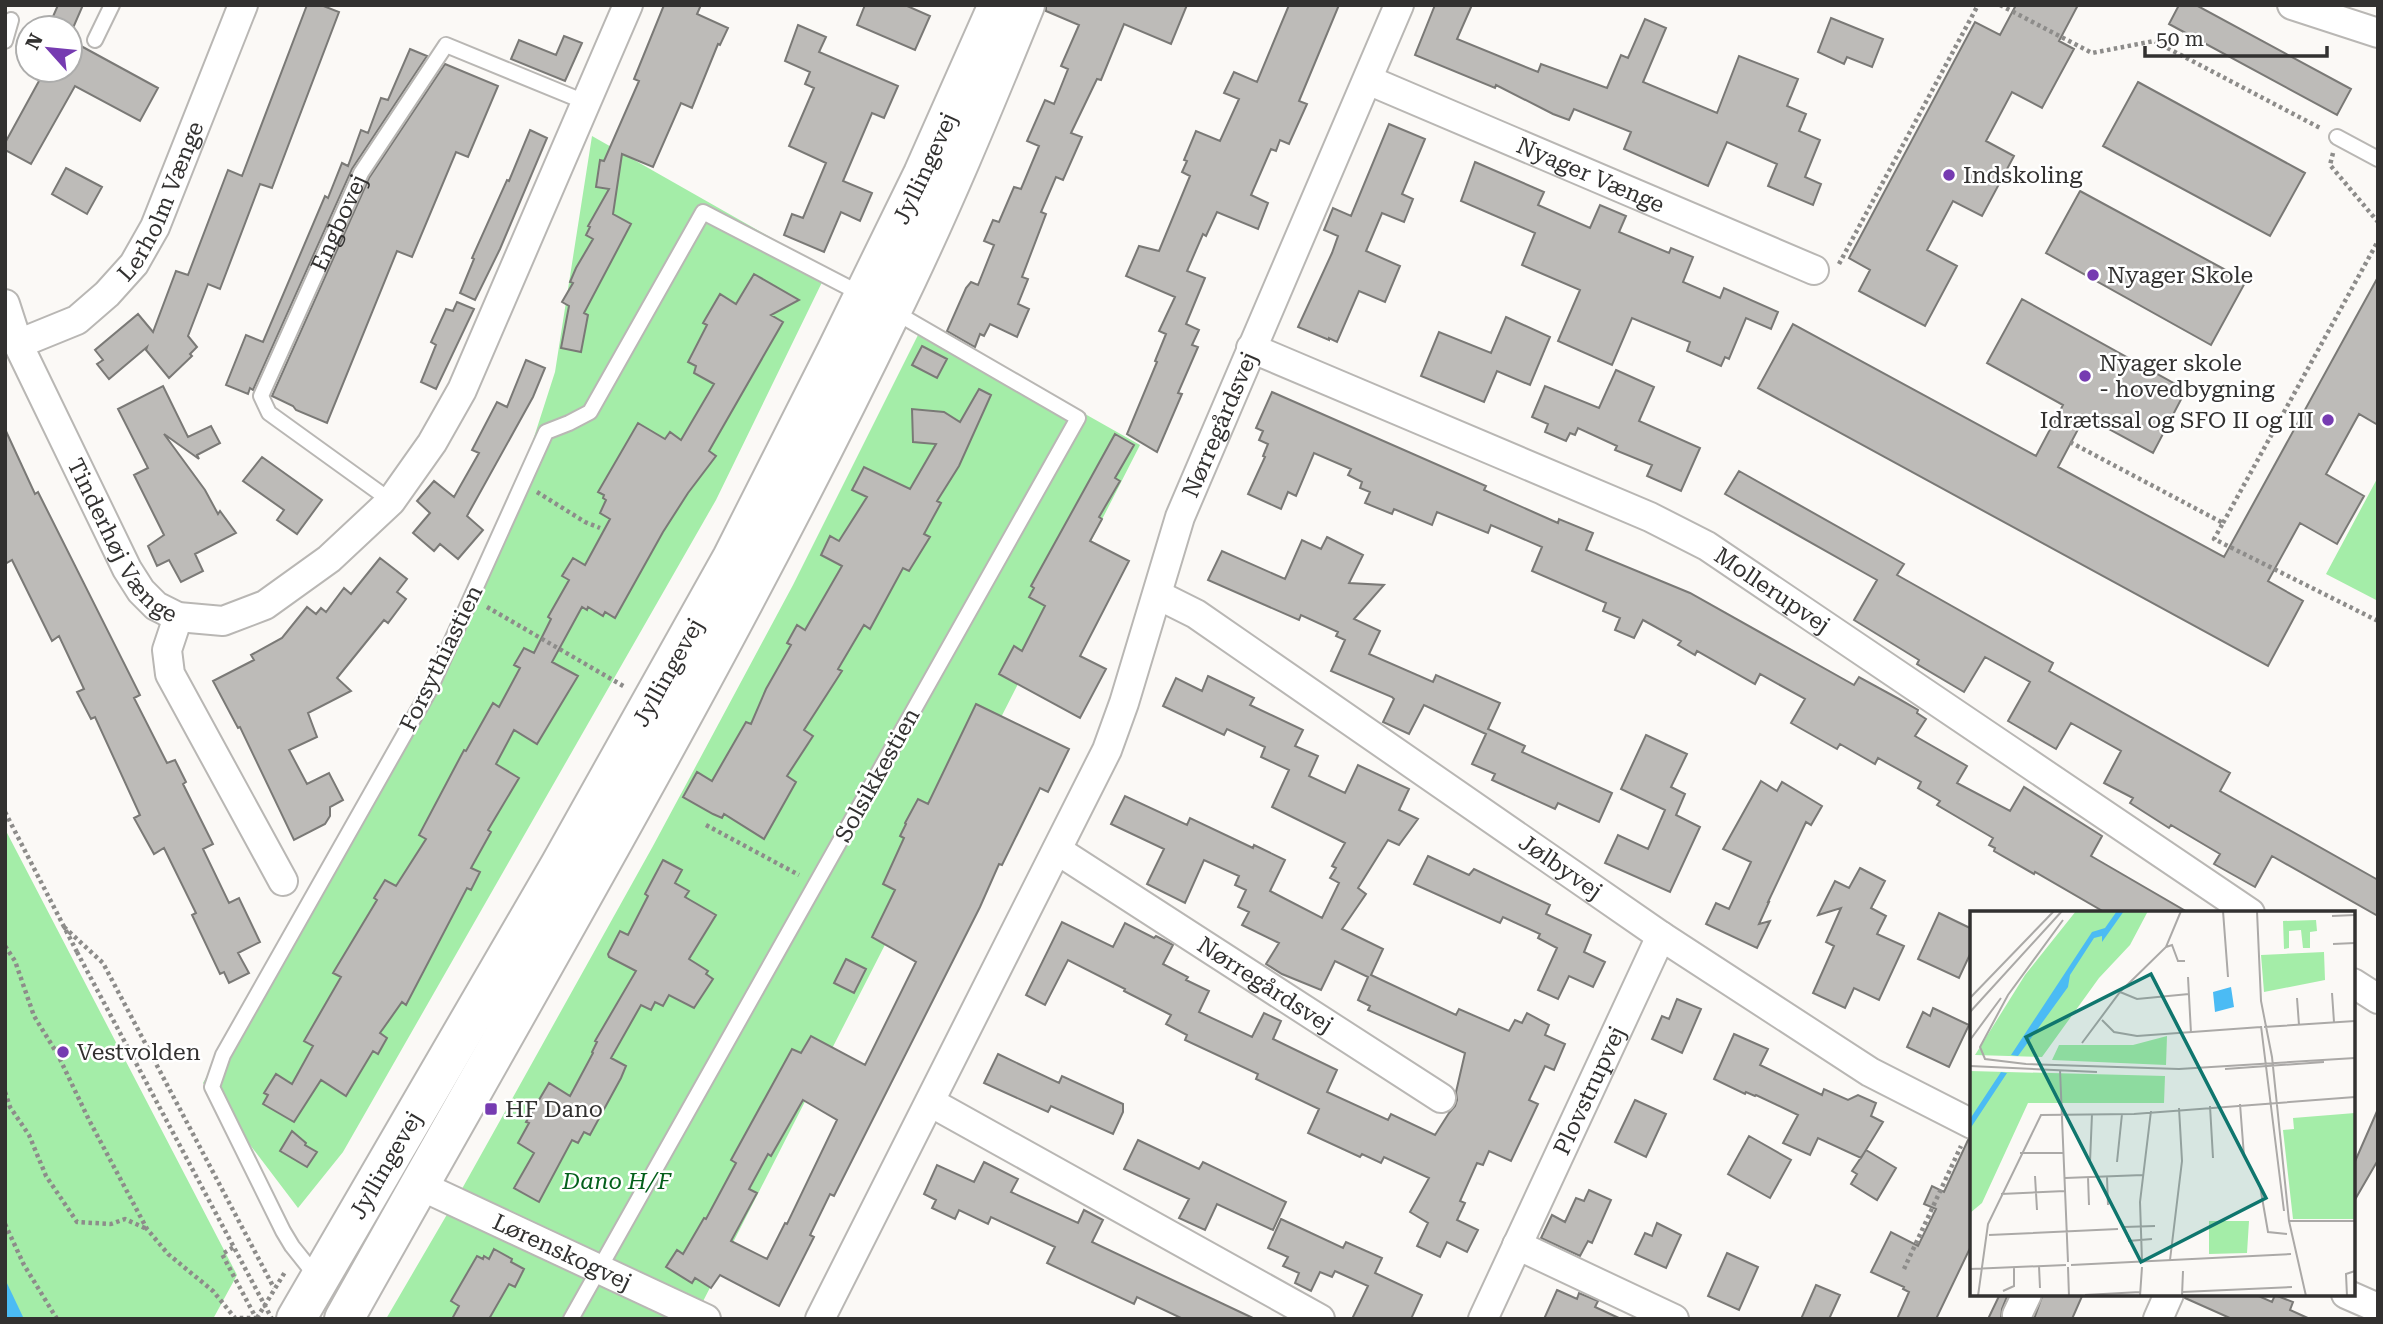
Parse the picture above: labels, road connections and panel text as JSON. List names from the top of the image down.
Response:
{
  "streets": {
    "street": [
      "Jyllingevej",
      "Nyager Vænge",
      "Lerholm Vænge",
      "Nørregårdsvej",
      "Tinderhøj Vænge",
      "Mollerupvej",
      "Jølbyvej",
      "Plovstrupvej",
      "Lørenskogvej"
    ],
    "lane": ["Engbovej", "Forsythiastien", "Solsikkestien"]
  },
  "crossings": [
    ["Jyllingevej", "Forsythiastien"],
    ["Jyllingevej", "Solsikkestien"],
    ["Jyllingevej", "Lørenskogvej"],
    ["Nyager Vænge", "Nørregårdsvej"],
    ["Lerholm Vænge", "Tinderhøj Vænge"],
    ["Nørregårdsvej", "Mollerupvej"],
    ["Nørregårdsvej", "Jølbyvej"],
    ["Forsythiastien", "Solsikkestien"],
    ["Solsikkestien", "Lørenskogvej"],
    ["Jølbyvej", "Plovstrupvej"]
  ],
  "parks": ["Dano H/F"],
  "places": {
    "other": [
      "Indskoling",
      "Nyager Skole",
      "Nyager skole - hovedbygning",
      "Idrætssal og SFO II og III",
      "Vestvolden"
    ],
    "transit": ["HF Dano"]
  },
  "scale_bar": "50 m",
  "north": "top left"
}
